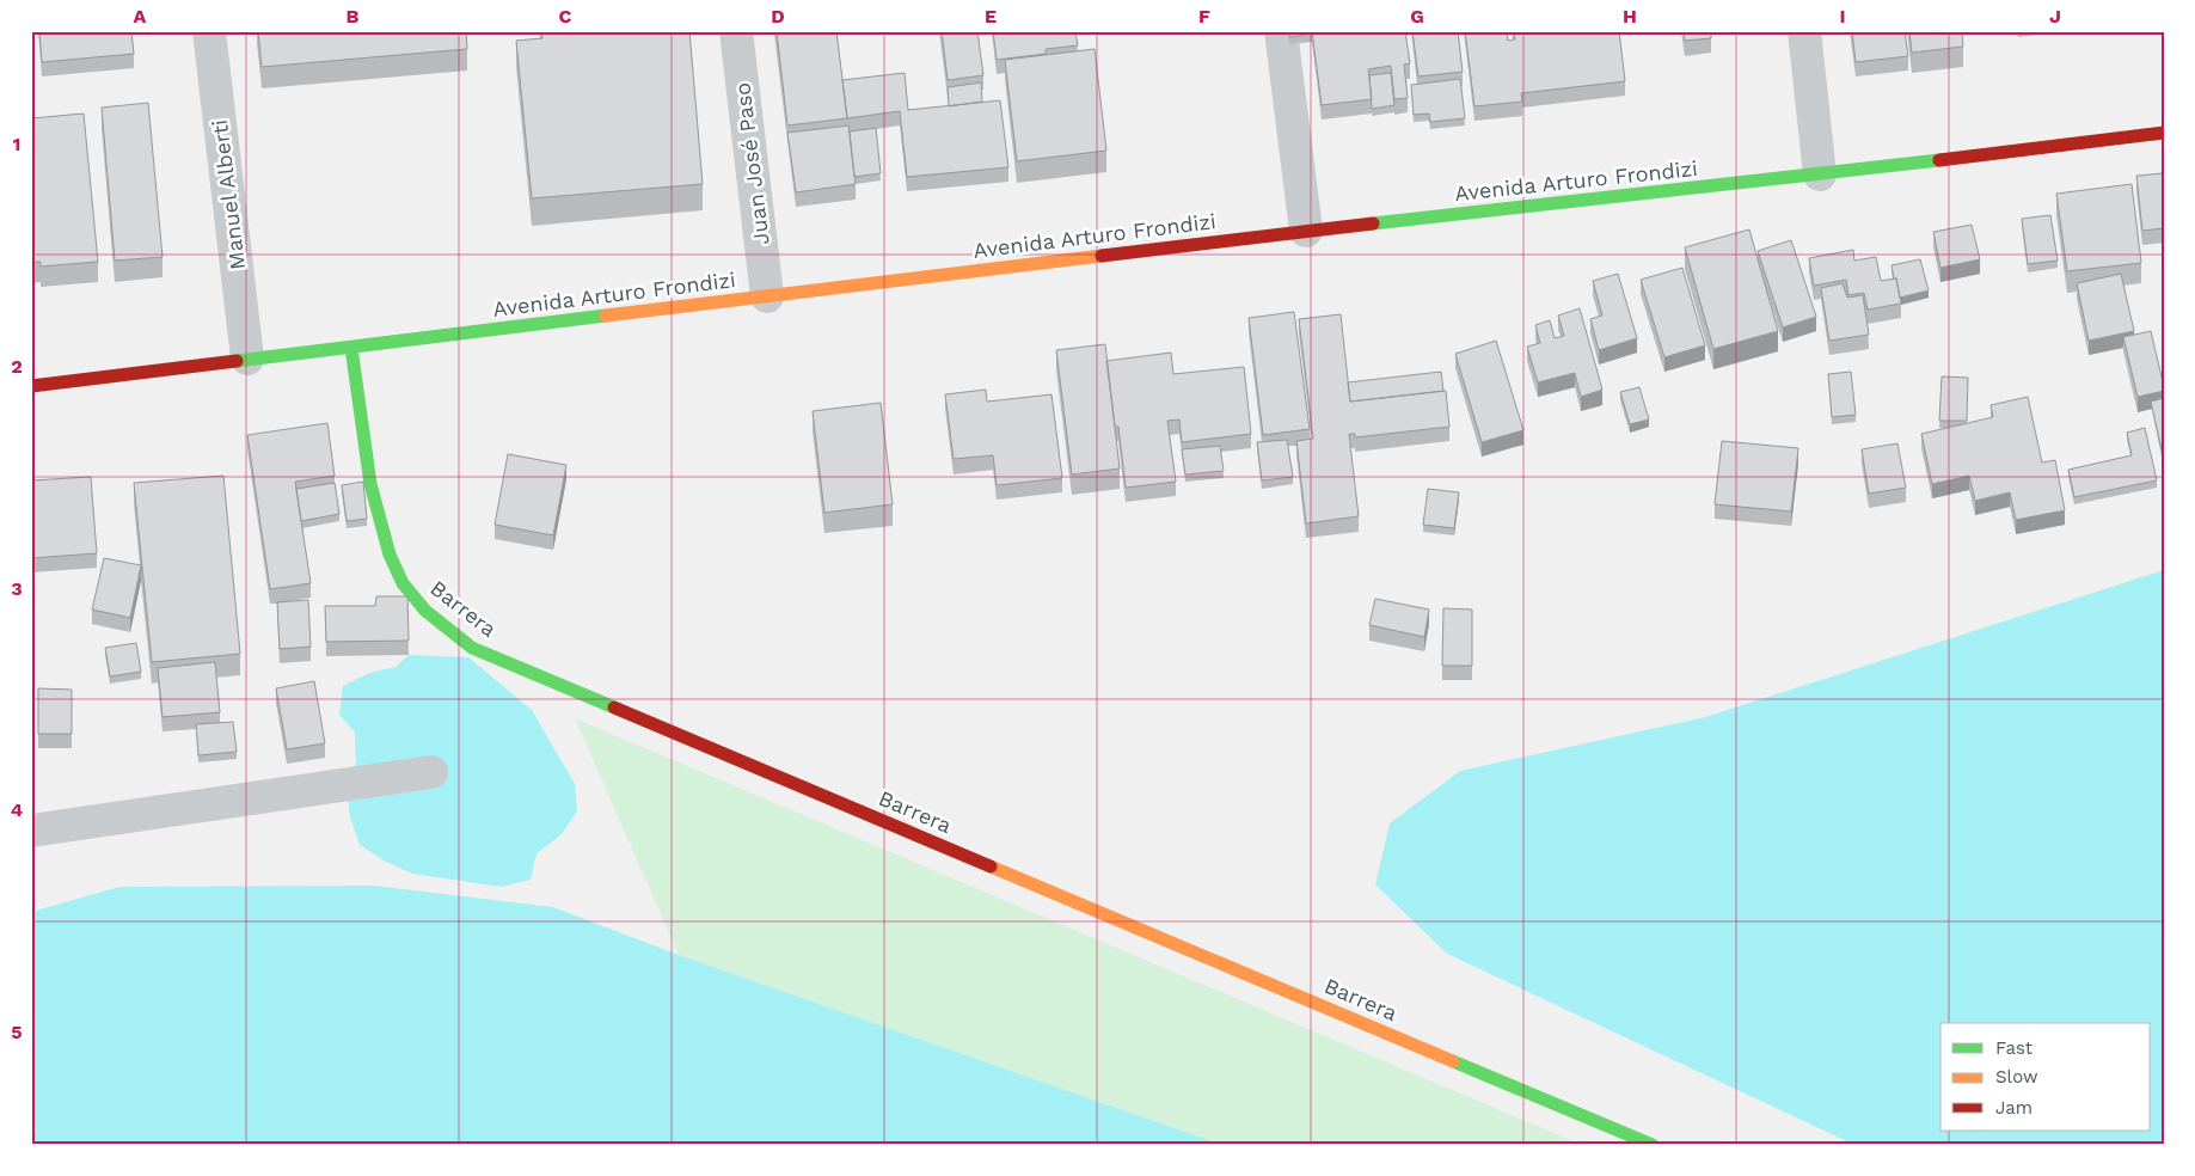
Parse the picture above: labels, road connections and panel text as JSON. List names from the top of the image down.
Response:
{
  "streets": {
    "main road": ["Avenida Arturo Frondizi", "Barrera"],
    "street": ["Juan José Paso", "Manuel Alberti"]
  },
  "crossings": [
    ["Juan José Paso", "Avenida Arturo Frondizi"],
    ["Avenida Arturo Frondizi", "Manuel Alberti"],
    ["Avenida Arturo Frondizi", "Barrera"]
  ],
  "legend": ["Fast", "Slow", "Jam"],
  "grid": {
    "columns": [
      "A",
      "B",
      "C",
      "D",
      "E",
      "F",
      "G",
      "H",
      "I",
      "J"
    ],
    "rows": [
      "1",
      "2",
      "3",
      "4",
      "5"
    ]
  }
}
